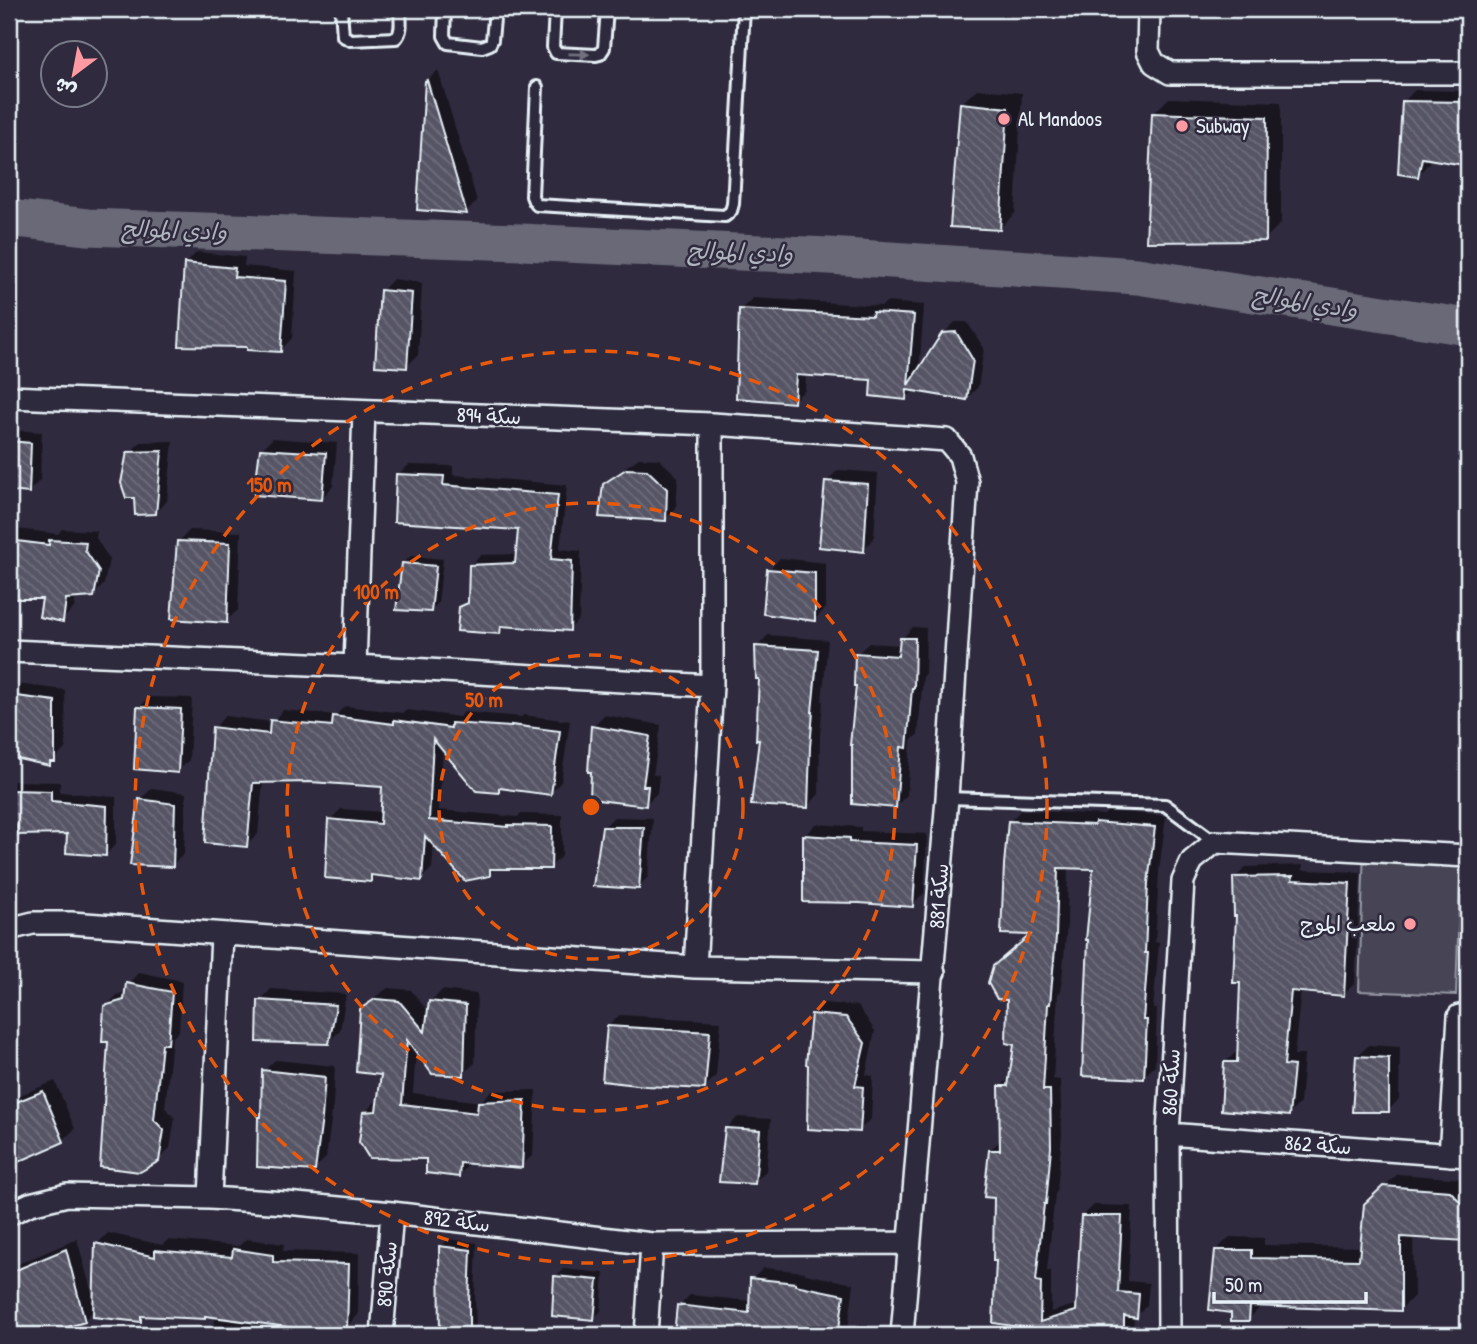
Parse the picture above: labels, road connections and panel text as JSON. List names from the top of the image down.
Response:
{
  "streets": {
    "street": [
      "سكة 894",
      "سكة 881",
      "سكة 860",
      "سكة 862",
      "سكة 892",
      "سكة 890"
    ]
  },
  "crossings": [
    ["سكة 894", "سكة 881"],
    ["سكة 881", "سكة 892"],
    ["سكة 860", "سكة 862"],
    ["سكة 892", "سكة 890"]
  ],
  "water": ["وادي الموالح"],
  "places": ["Al Mandoos", "Subway", "ملعب الموج"],
  "scale_bar": "50 m",
  "north": "bottom left",
  "rings": ["150 m", "100 m", "50 m"]
}
